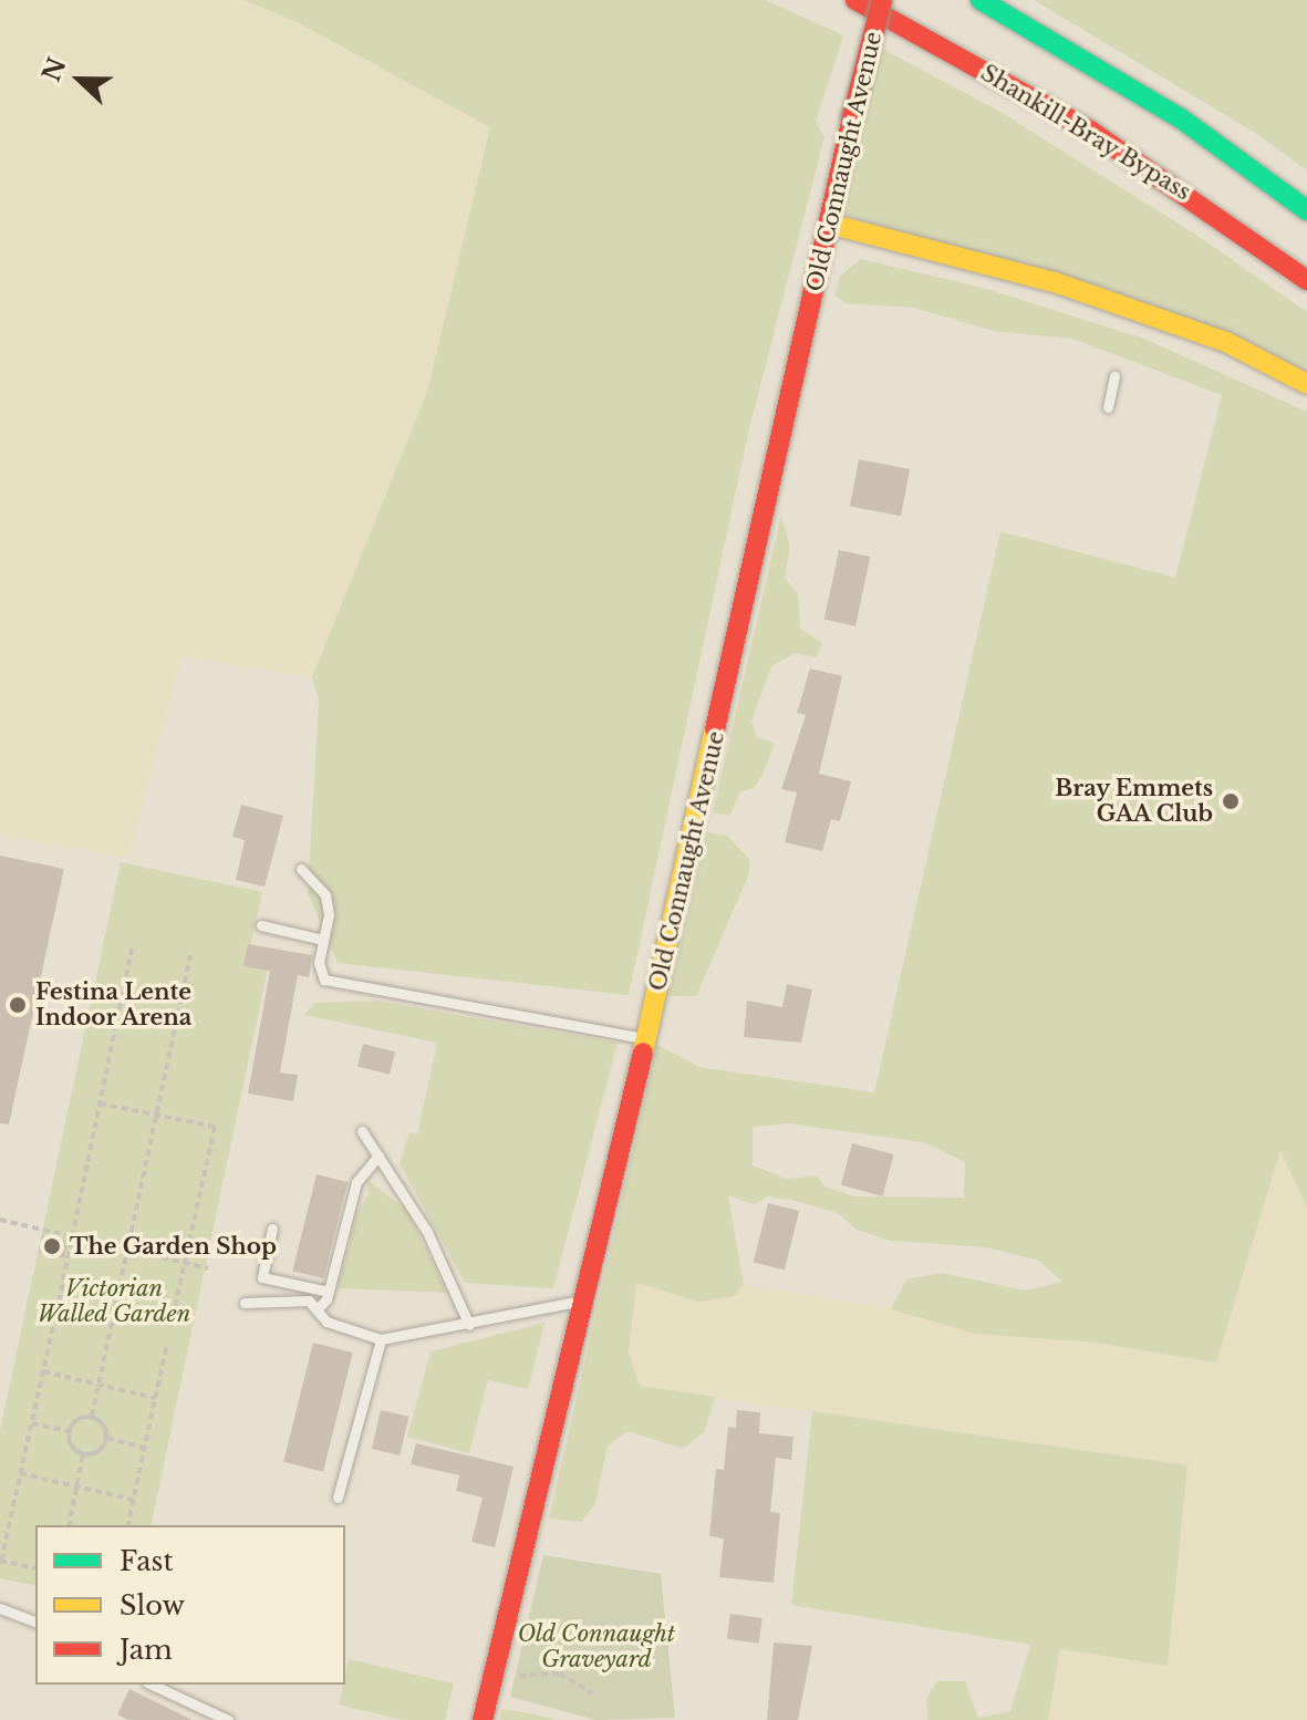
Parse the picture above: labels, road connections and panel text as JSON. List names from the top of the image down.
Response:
{
  "streets": {
    "main road": ["Shankill-Bray Bypass", "Old Connaught Avenue"]
  },
  "parks": ["Victorian Walled Garden", "Old Connaught Graveyard"],
  "places": ["Bray Emmets GAA Club", "Festina Lente Indoor Arena", "The Garden Shop"],
  "legend": ["Fast", "Slow", "Jam"],
  "north": "left"
}
